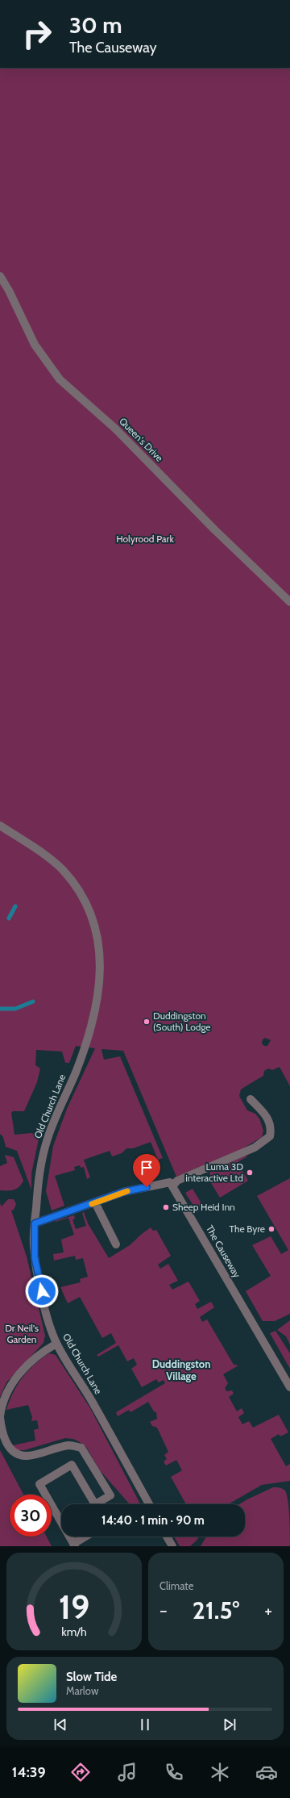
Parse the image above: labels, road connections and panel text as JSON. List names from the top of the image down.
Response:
{
  "streets": {
    "street": ["Queen's Drive", "Old Church Lane", "The Causeway"]
  },
  "districts": ["Duddingston Village"],
  "parks": ["Holyrood Park", "Dr Neil's Garden"],
  "places": [
    "Duddingston (South) Lodge",
    "Luma 3D interactive Ltd",
    "Sheep Heid Inn",
    "The Byre"
  ],
  "page": {
    "turn": ["30 m", "The Causeway"],
    "limit": "30",
    "trip": "14:40 · 1 min · 90 m",
    "tile": "Climate",
    "heat": ["−", "21.5°", "+"],
    "song": ["Slow Tide", "Marlow"],
    "tabs": "14:39",
    "gauge": ["19", "km/h"]
  }
}
